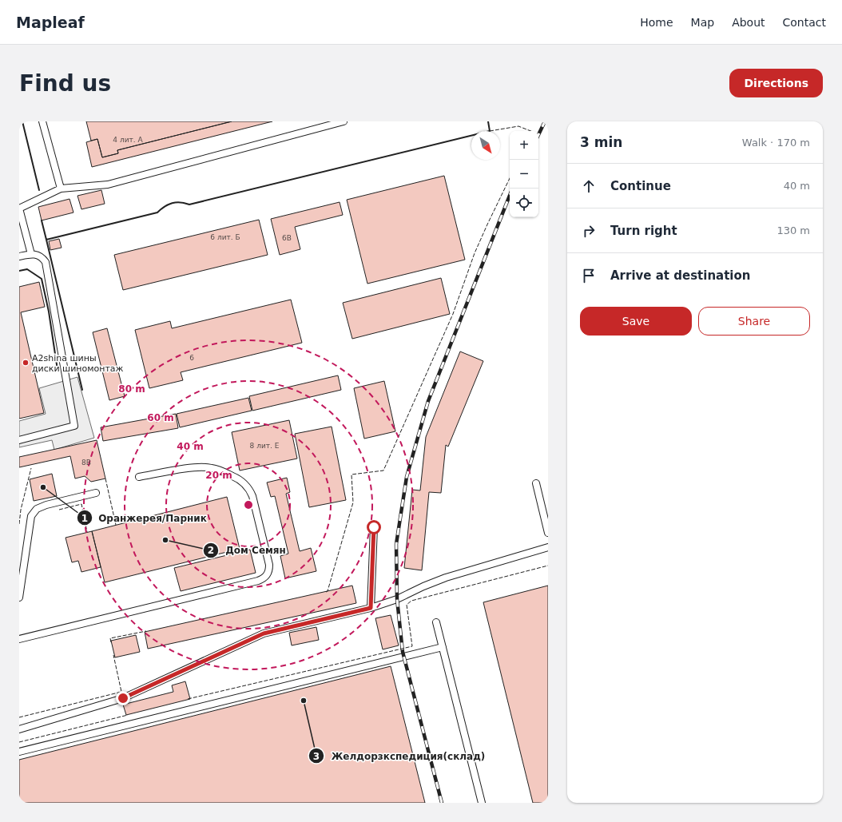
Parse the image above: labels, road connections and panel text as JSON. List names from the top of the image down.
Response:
{
  "places": [
    "A2shina шины диски шиномонтаж",
    "Оранжерея/Парник",
    "Дом Семян",
    "Желдорзкспедиция(склад)"
  ],
  "house_numbers": [
    "4 лит. А",
    "6 лит. Б",
    "6В",
    "6",
    "8 лит. Е",
    "8В"
  ],
  "north": "bottom right",
  "page": {
    "header": "Mapleaf",
    "nav": [
      "Home",
      "Map",
      "About",
      "Contact"
    ],
    "buttons": [
      "Directions",
      ["Save", "Share"]
    ],
    "title": "Find us",
    "heading": ["3 min", "Walk · 170 m"],
    "map_buttons": ["+", "−"],
    "list": [
      ["Continue", "40 m"],
      ["Turn right", "130 m"],
      "Arrive at destination"
    ]
  },
  "rings": [
    "80 m",
    "60 m",
    "40 m",
    "20 m"
  ]
}
